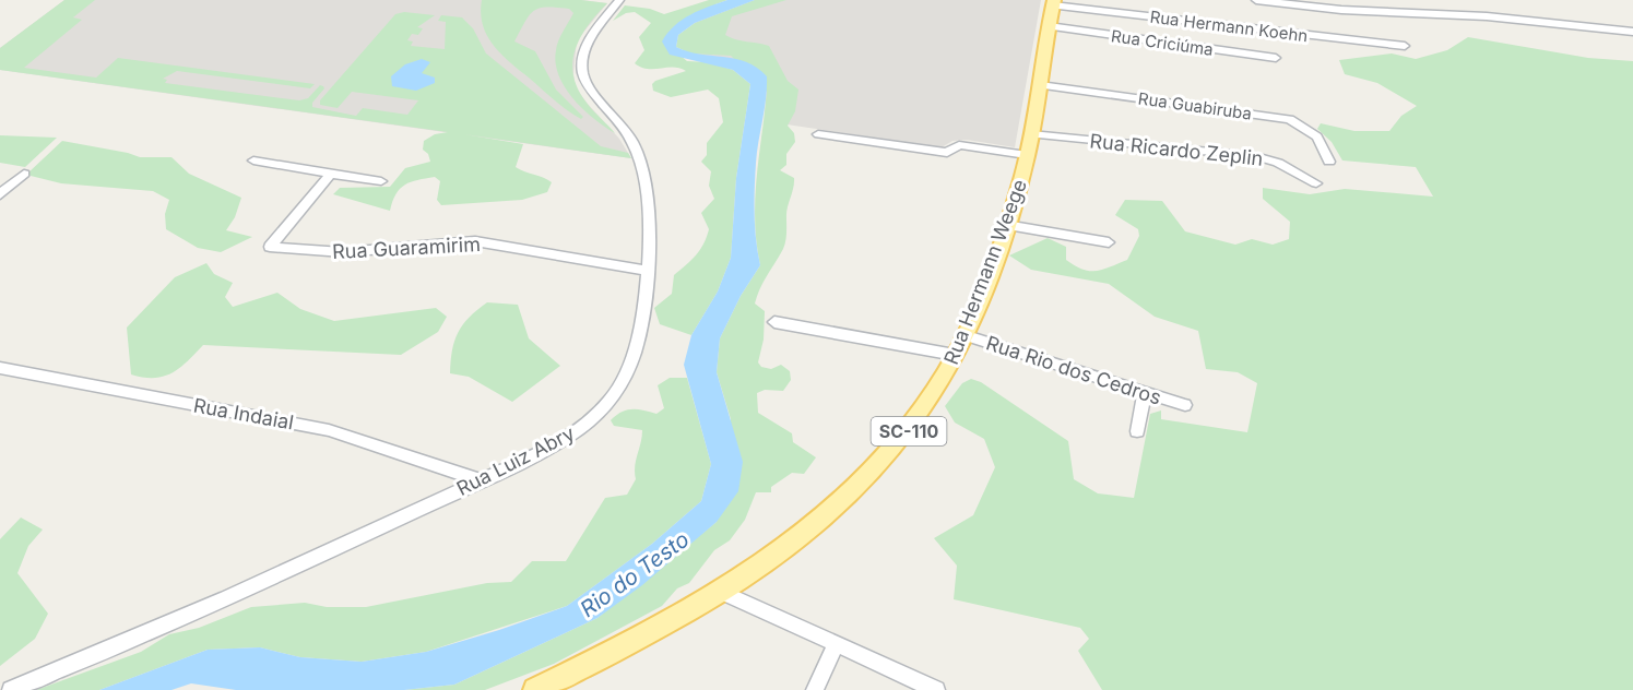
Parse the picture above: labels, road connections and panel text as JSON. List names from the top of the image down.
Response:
{
  "streets": {
    "main road": ["Rua Hermann Weege", "SC-110"],
    "street": [
      "Rua Hermann Koehn",
      "Rua Criciúma",
      "Rua Guabiruba",
      "Rua Ricardo Zeplin",
      "Rua Guaramirim",
      "Rua Rio dos Cedros",
      "Rua Indaial",
      "Rua Luiz Abry"
    ]
  },
  "crossings": [
    ["Rua Hermann Koehn", "Rua Hermann Weege"],
    ["Rua Criciúma", "Rua Hermann Weege"],
    ["Rua Guabiruba", "Rua Hermann Weege"],
    ["Rua Ricardo Zeplin", "Rua Hermann Weege"],
    ["Rua Guaramirim", "Rua Luiz Abry"],
    ["Rua Hermann Weege", "Rua Rio dos Cedros"],
    ["Rua Indaial", "Rua Luiz Abry"]
  ],
  "water": ["Rio do Testo"]
}
